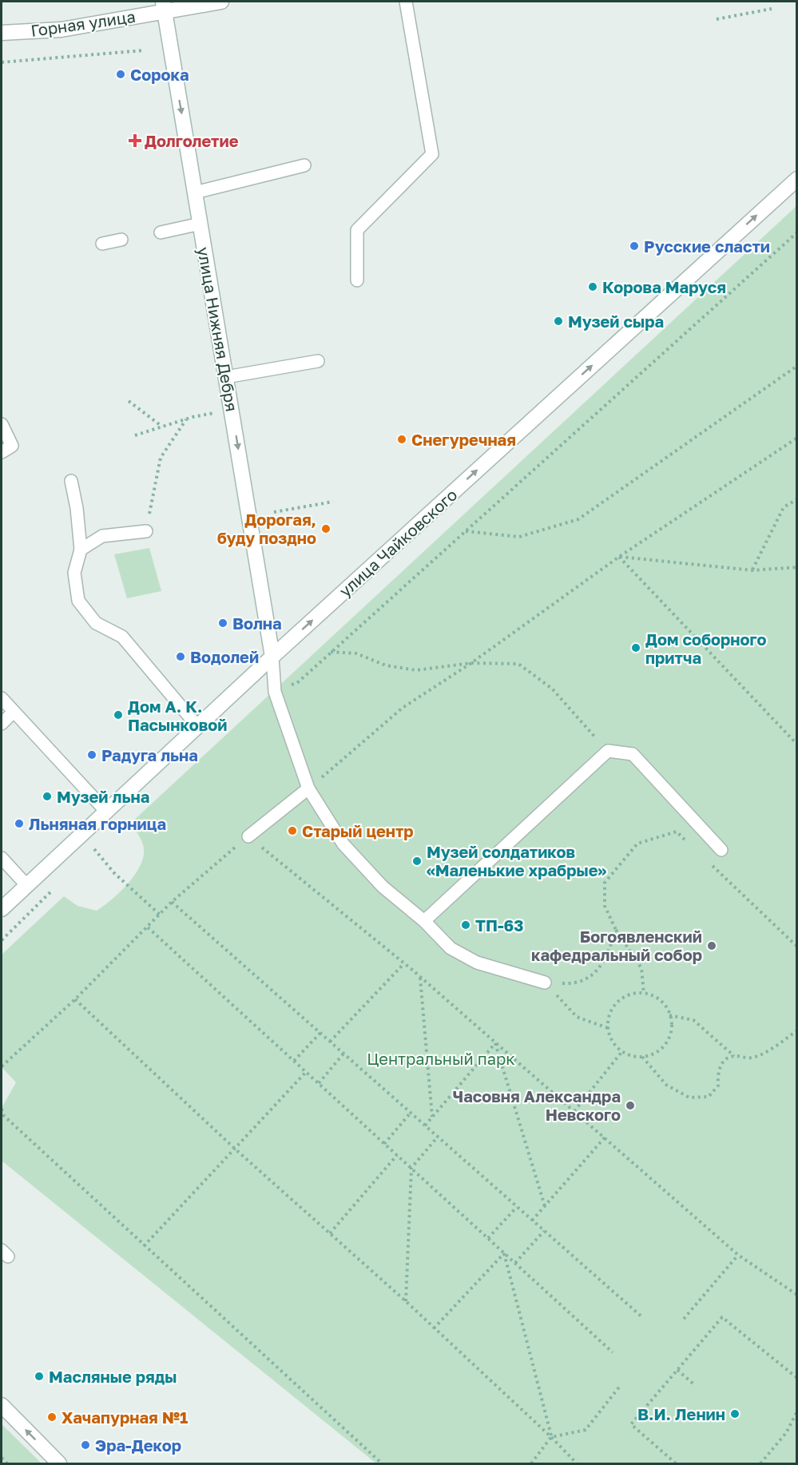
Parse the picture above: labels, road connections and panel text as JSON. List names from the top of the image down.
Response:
{
  "streets": {
    "main road": ["Горная улица", "улица Нижняя Дебря", "улица Чайковского"]
  },
  "crossings": [
    ["Горная улица", "улица Нижняя Дебря"],
    ["улица Нижняя Дебря", "улица Чайковского"]
  ],
  "one_way": ["улица Нижняя Дебря", "улица Чайковского"],
  "parks": ["Центральный парк"],
  "places": {
    "other": [
      "Сорока",
      "Русские сласти",
      "Корова Маруся",
      "Музей сыра",
      "Снегуречная",
      "Дорогая, буду поздно",
      "Волна",
      "Дом соборного притча",
      "Водолей",
      "Дом А. К. Пасынковой",
      "Радуга льна",
      "Музей льна",
      "Льняная горница",
      "Старый центр",
      "Музей солдатиков «Маленькие храбрые»",
      "ТП-63",
      "Богоявленский кафедральный собор",
      "Часовня Александра Невского",
      "Масляные ряды",
      "В.И. Ленин",
      "Хачапурная №1",
      "Эра-Декор"
    ],
    "health": ["Долголетие"]
  }
}
